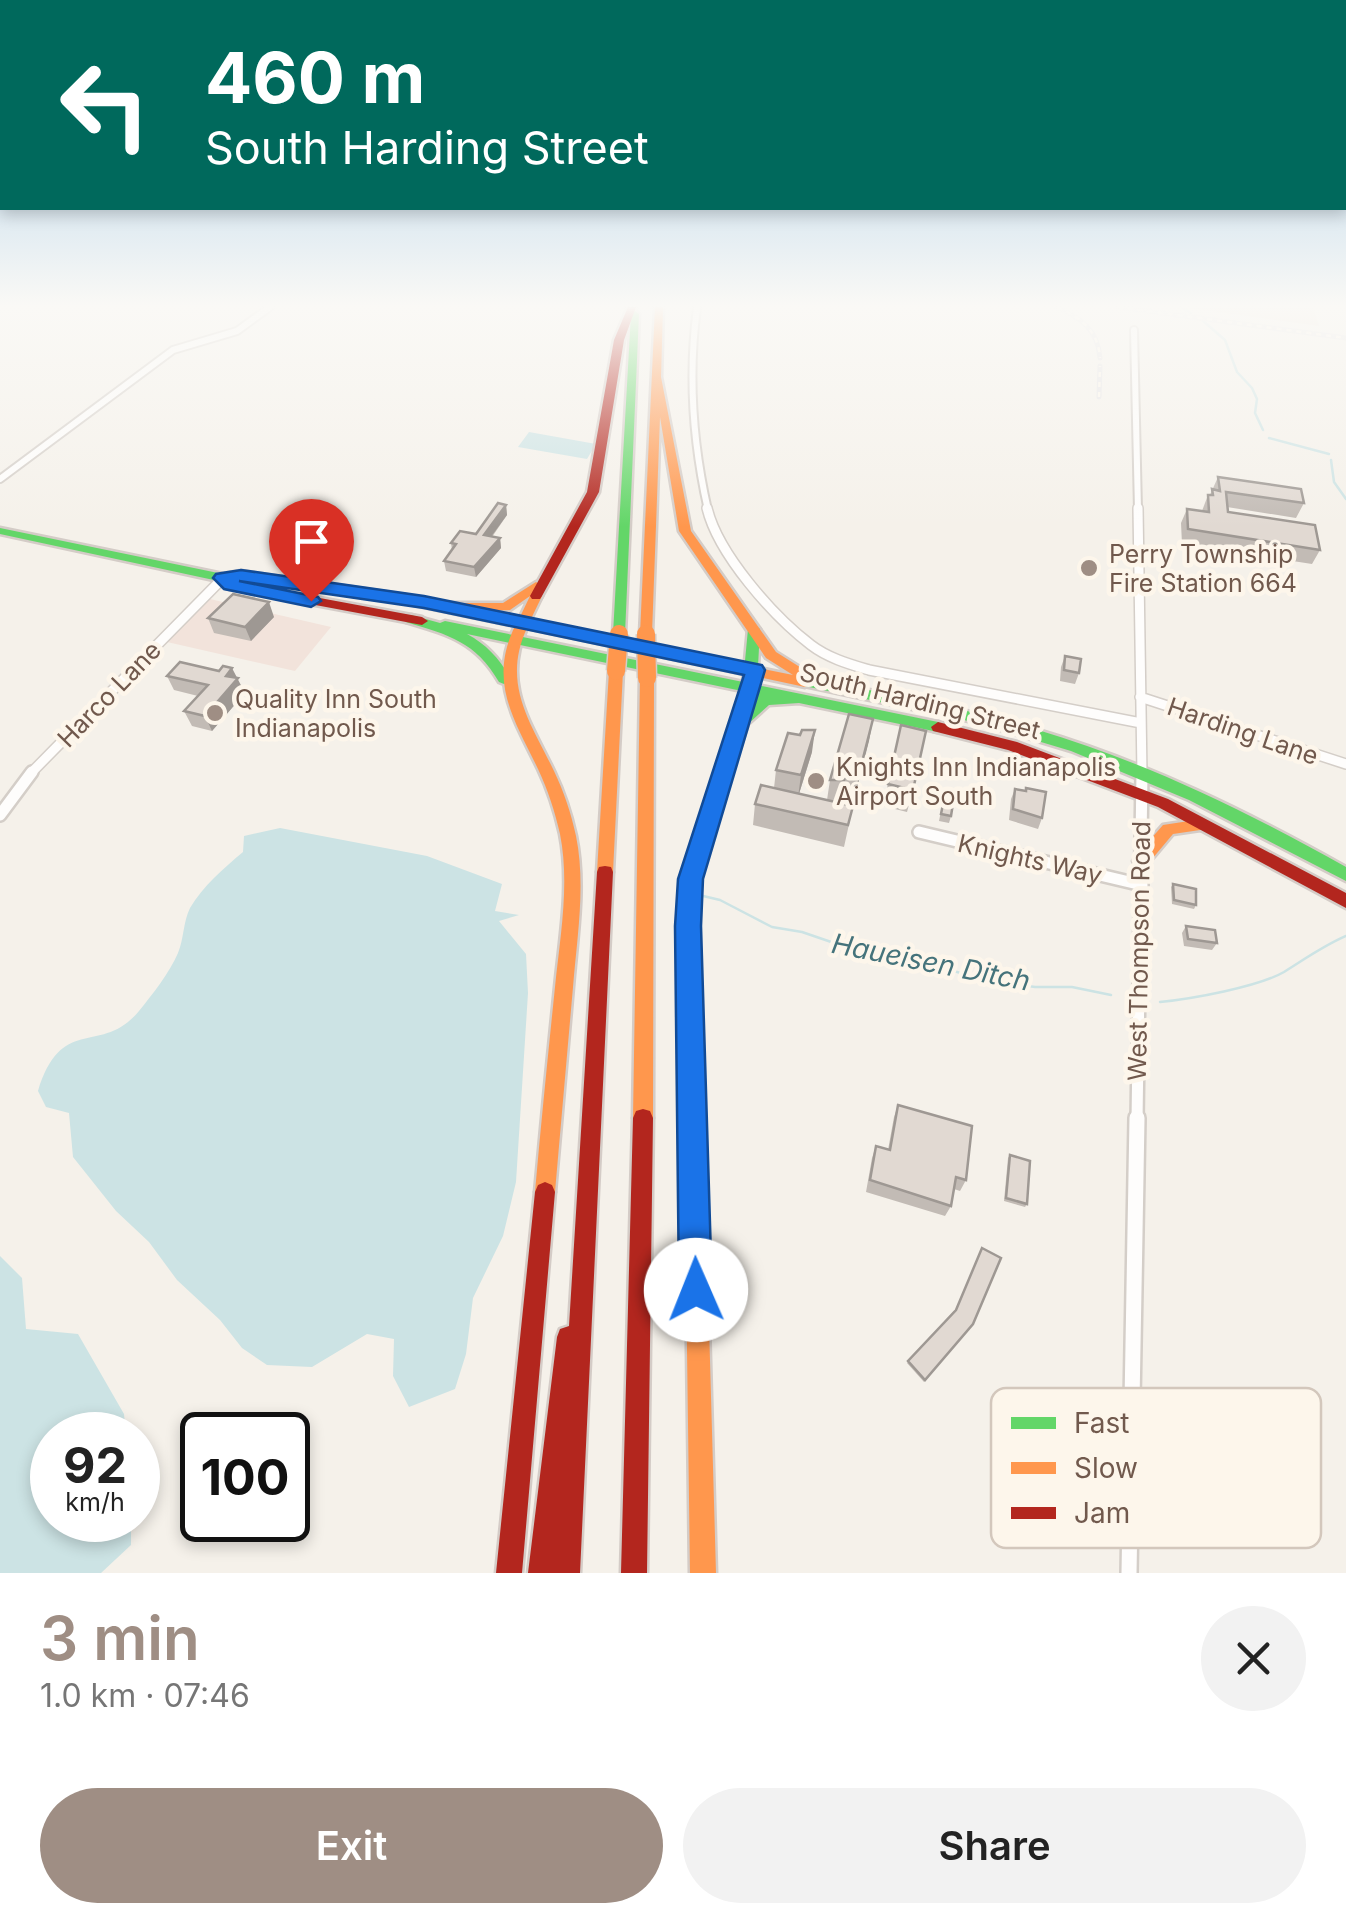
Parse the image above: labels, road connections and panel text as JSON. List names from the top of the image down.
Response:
{
  "streets": {
    "main road": ["South Harding Street"],
    "street": [
      "Harco Lane",
      "Harding Lane",
      "Knights Way",
      "West Thompson Road"
    ]
  },
  "crossings": [
    ["Harco Lane", "South Harding Street"],
    ["South Harding Street", "West Thompson Road"],
    ["Harding Lane", "West Thompson Road"],
    ["Knights Way", "West Thompson Road"]
  ],
  "water": ["Haueisen Ditch"],
  "places": ["Perry Township Fire Station 664", "Quality Inn South Indianapolis", "Knights Inn Indianapolis Airport South"],
  "legend": ["Fast", "Slow", "Jam"],
  "page": {
    "turn": ["460 m", "South Harding Street"],
    "speed": "92 km/h",
    "limit": "100",
    "heading": ["3 min", "1.0 km · 07:46"],
    "buttons": ["Exit", "Share"]
  }
}
